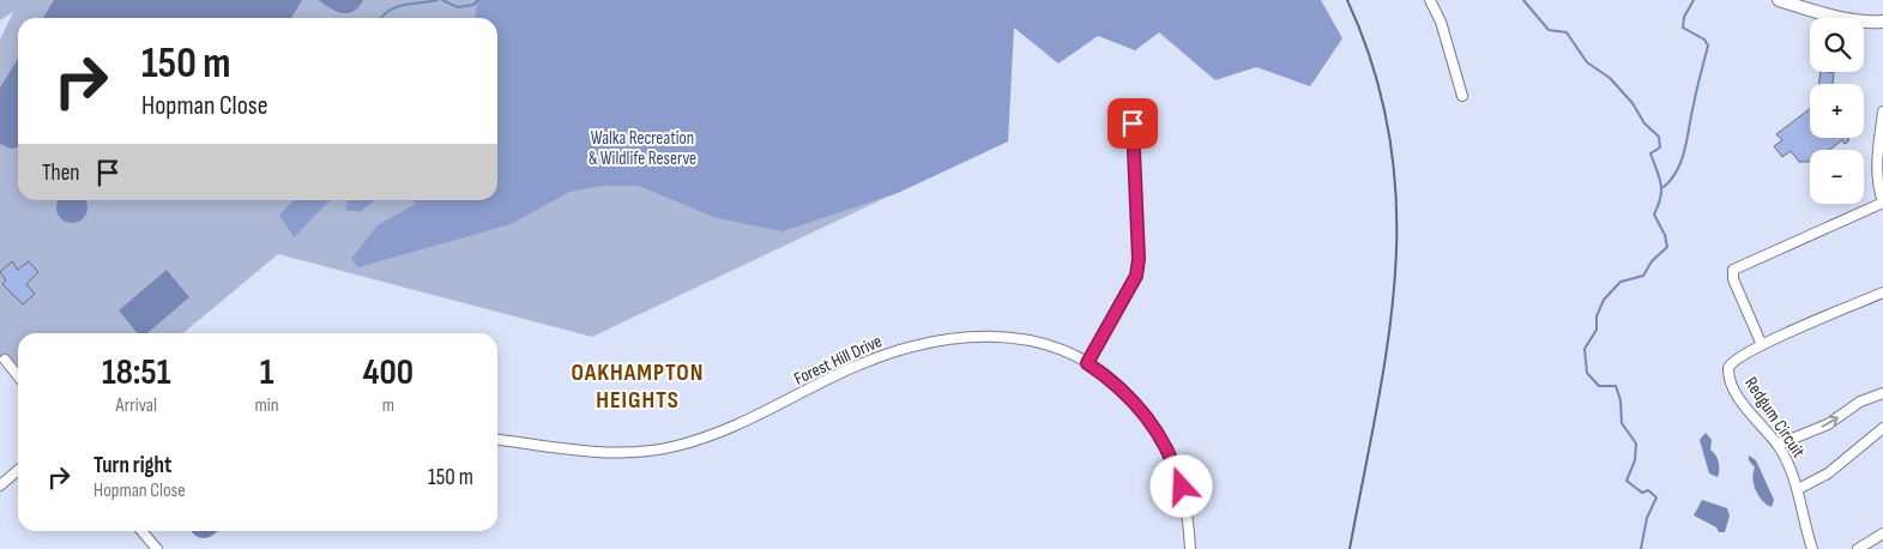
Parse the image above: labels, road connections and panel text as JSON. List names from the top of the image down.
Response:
{
  "streets": {
    "street": ["Forest Hill Drive", "Redgum Circuit"]
  },
  "districts": ["OAKHAMPTON HEIGHTS"],
  "parks": ["Walka Recreation & Wildlife Reserve"],
  "page": {
    "map_buttons": ["+", "−"],
    "turn": ["150 m", "Hopman Close"],
    "then": "Then",
    "eta": [
      "18:51",
      "Arrival",
      "1",
      "min",
      "400",
      "m"
    ],
    "list": [
      {
        "name": "Turn right",
        "note": "Hopman Close",
        "value": "150 m"
      }
    ]
  }
}
